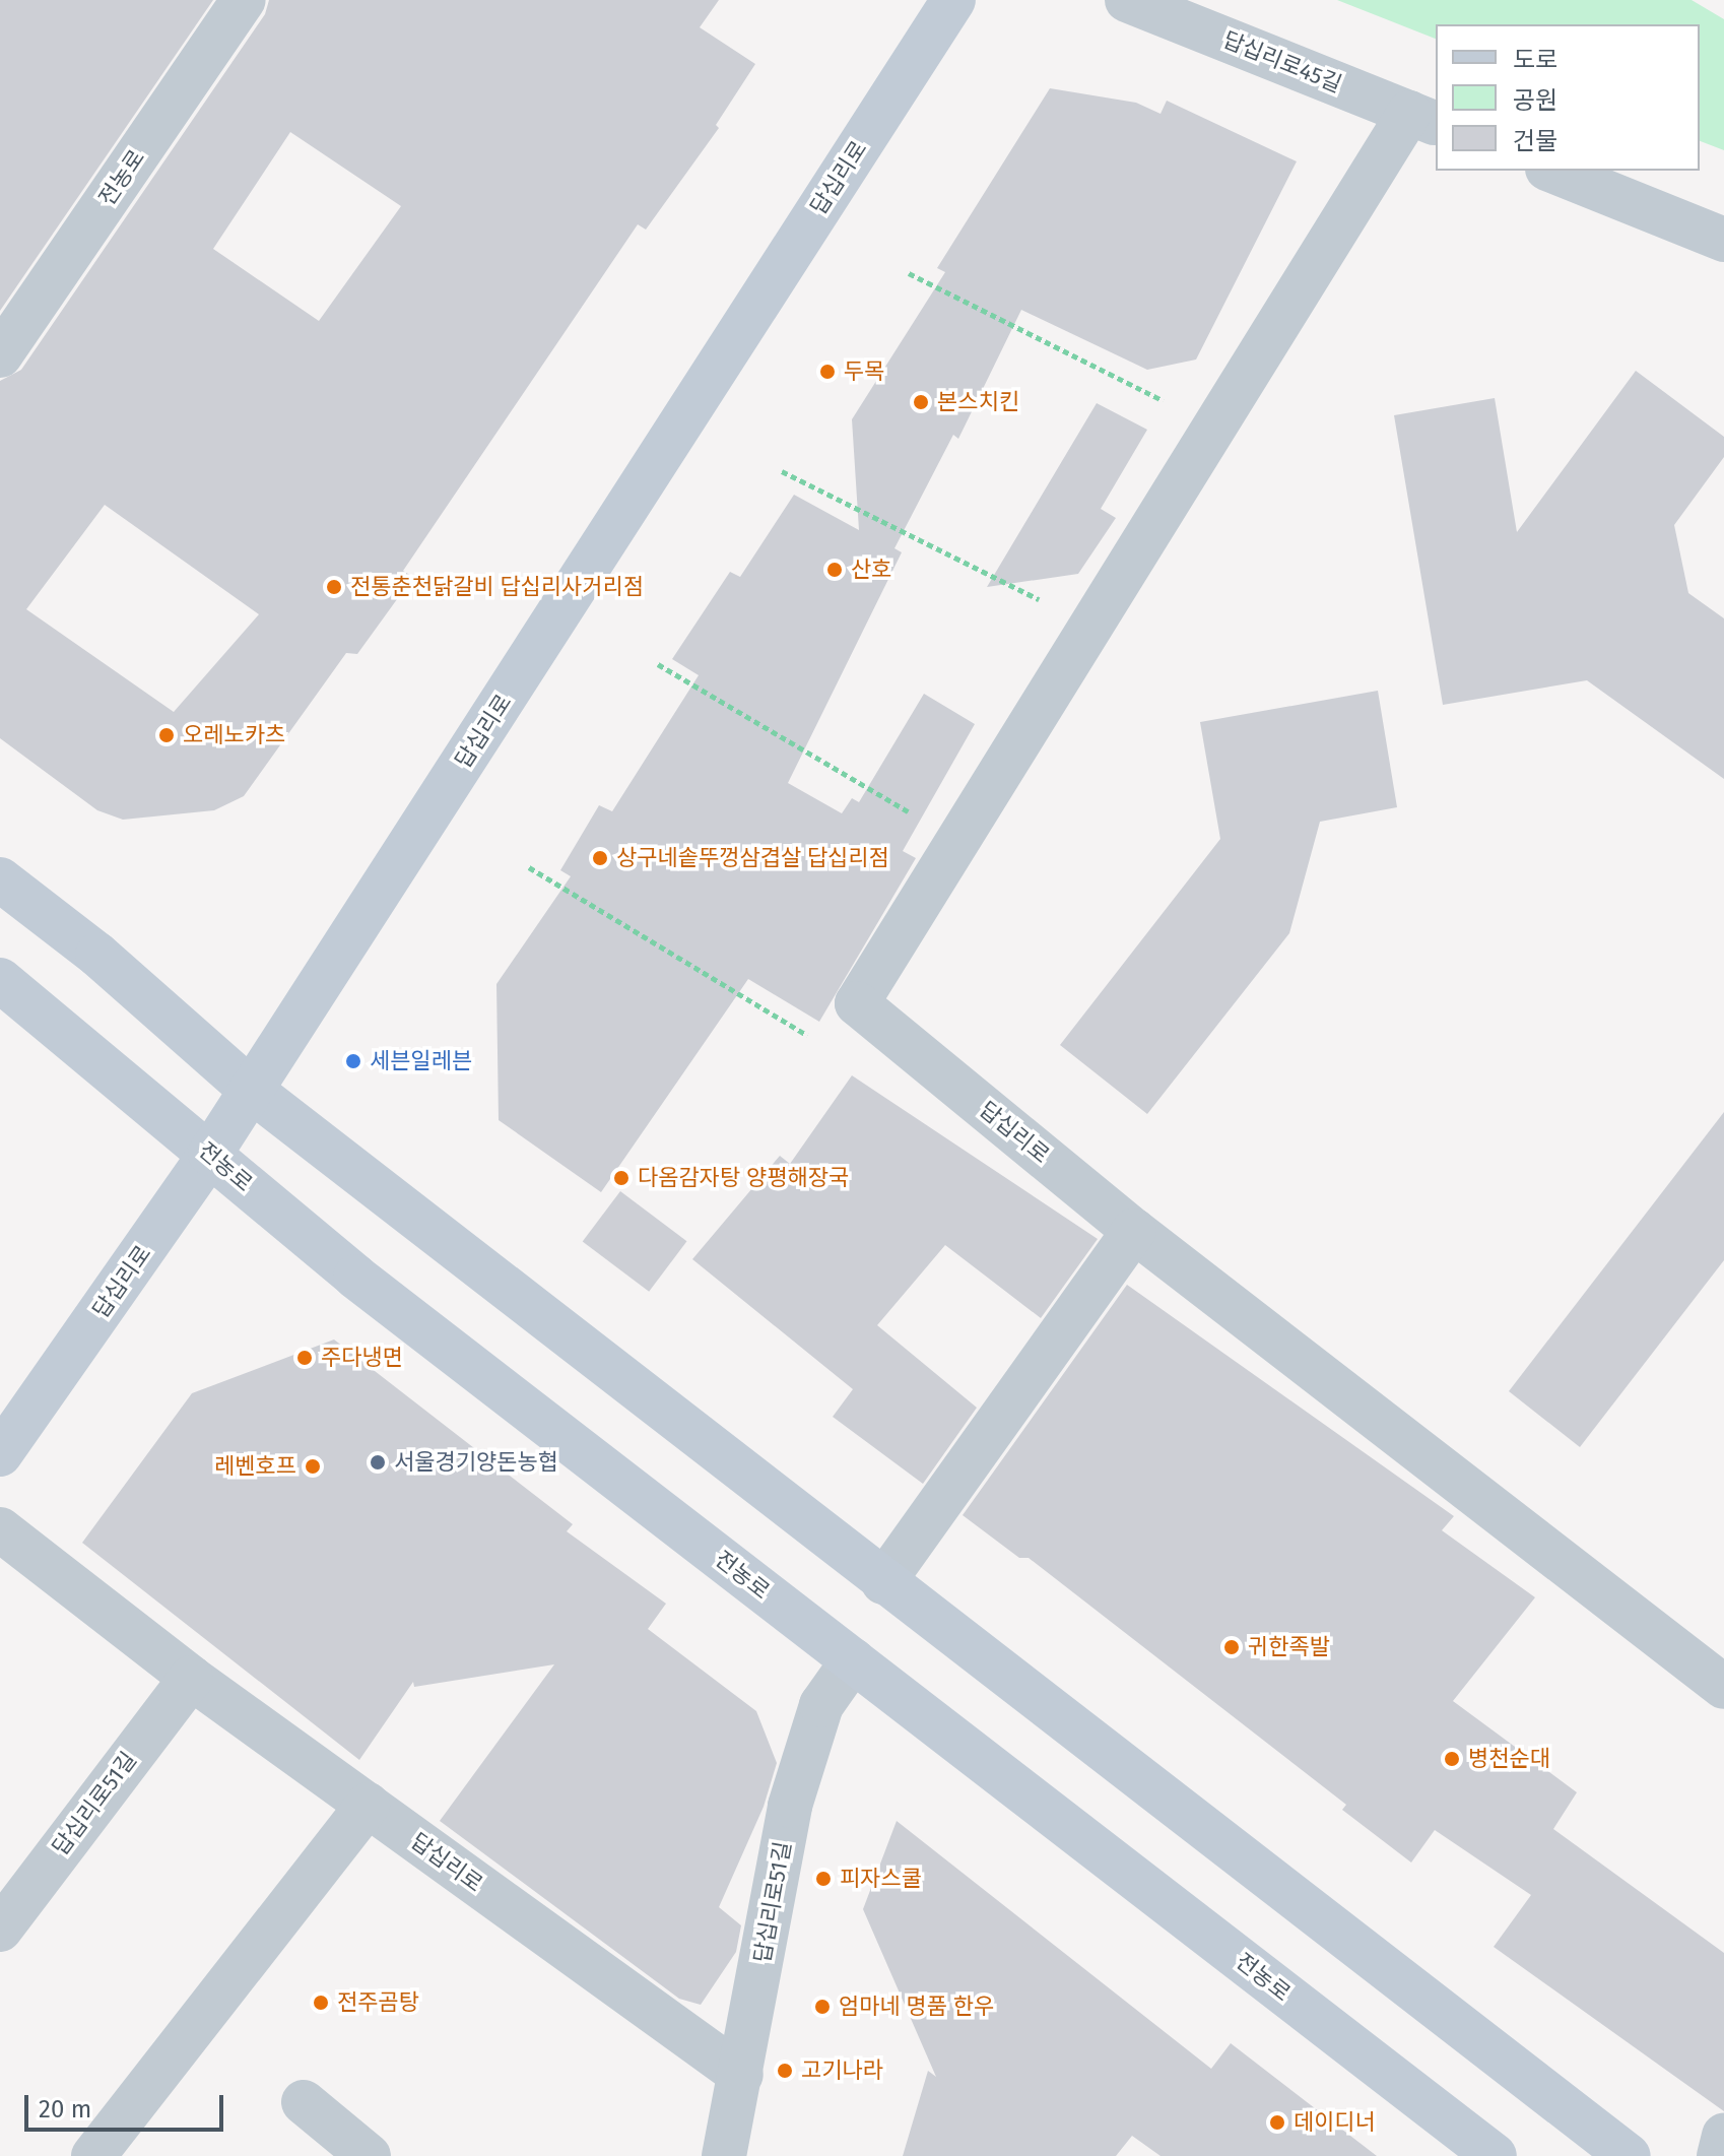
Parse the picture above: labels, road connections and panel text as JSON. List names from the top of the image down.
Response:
{
  "streets": {
    "main road": ["전농로", "답십리로"],
    "street": ["답십리로45길", "답십리로51길"]
  },
  "crossings": [
    ["전농로", "답십리로"],
    ["전농로", "답십리로51길"],
    ["답십리로", "답십리로51길"]
  ],
  "places": [
    "두목",
    "본스치킨",
    "산호",
    "전통춘천닭갈비 답십리사거리점",
    "오레노카츠",
    "상구네솥뚜껑삼겹살 답십리점",
    "세븐일레븐",
    "다옴감자탕 양평해장국",
    "주다냉면",
    "서울경기양돈농협",
    "레벤호프",
    "귀한족발",
    "병천순대",
    "피자스쿨",
    "전주곰탕",
    "엄마네 명품 한우",
    "고기나라",
    "데이디너"
  ],
  "legend": ["도로", "공원", "건물"],
  "scale_bar": "20 m"
}
